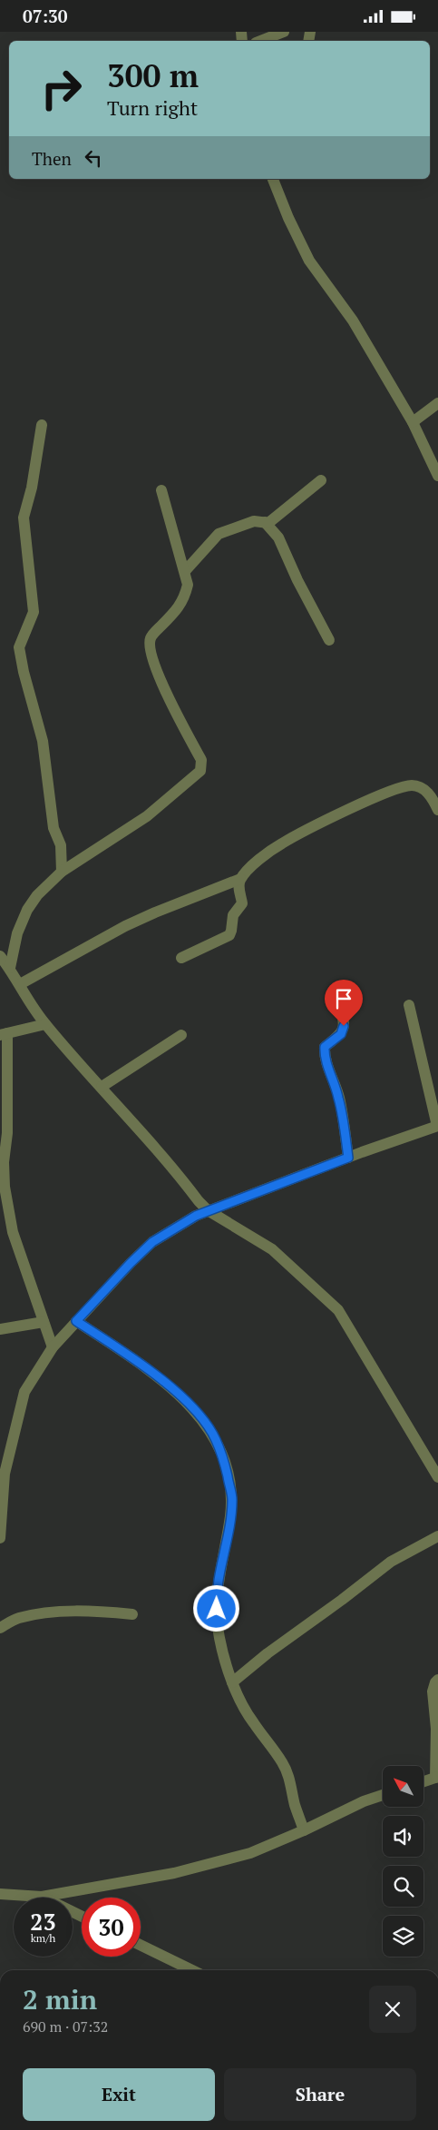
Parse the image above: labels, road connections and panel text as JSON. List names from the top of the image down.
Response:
{
  "north": "top left",
  "page": {
    "status": "07:30",
    "turn": ["300 m", "Turn right"],
    "then": "Then",
    "speed": "23 km/h",
    "limit": "30",
    "heading": ["2 min", "690 m · 07:32"],
    "buttons": ["Exit", "Share"]
  }
}
